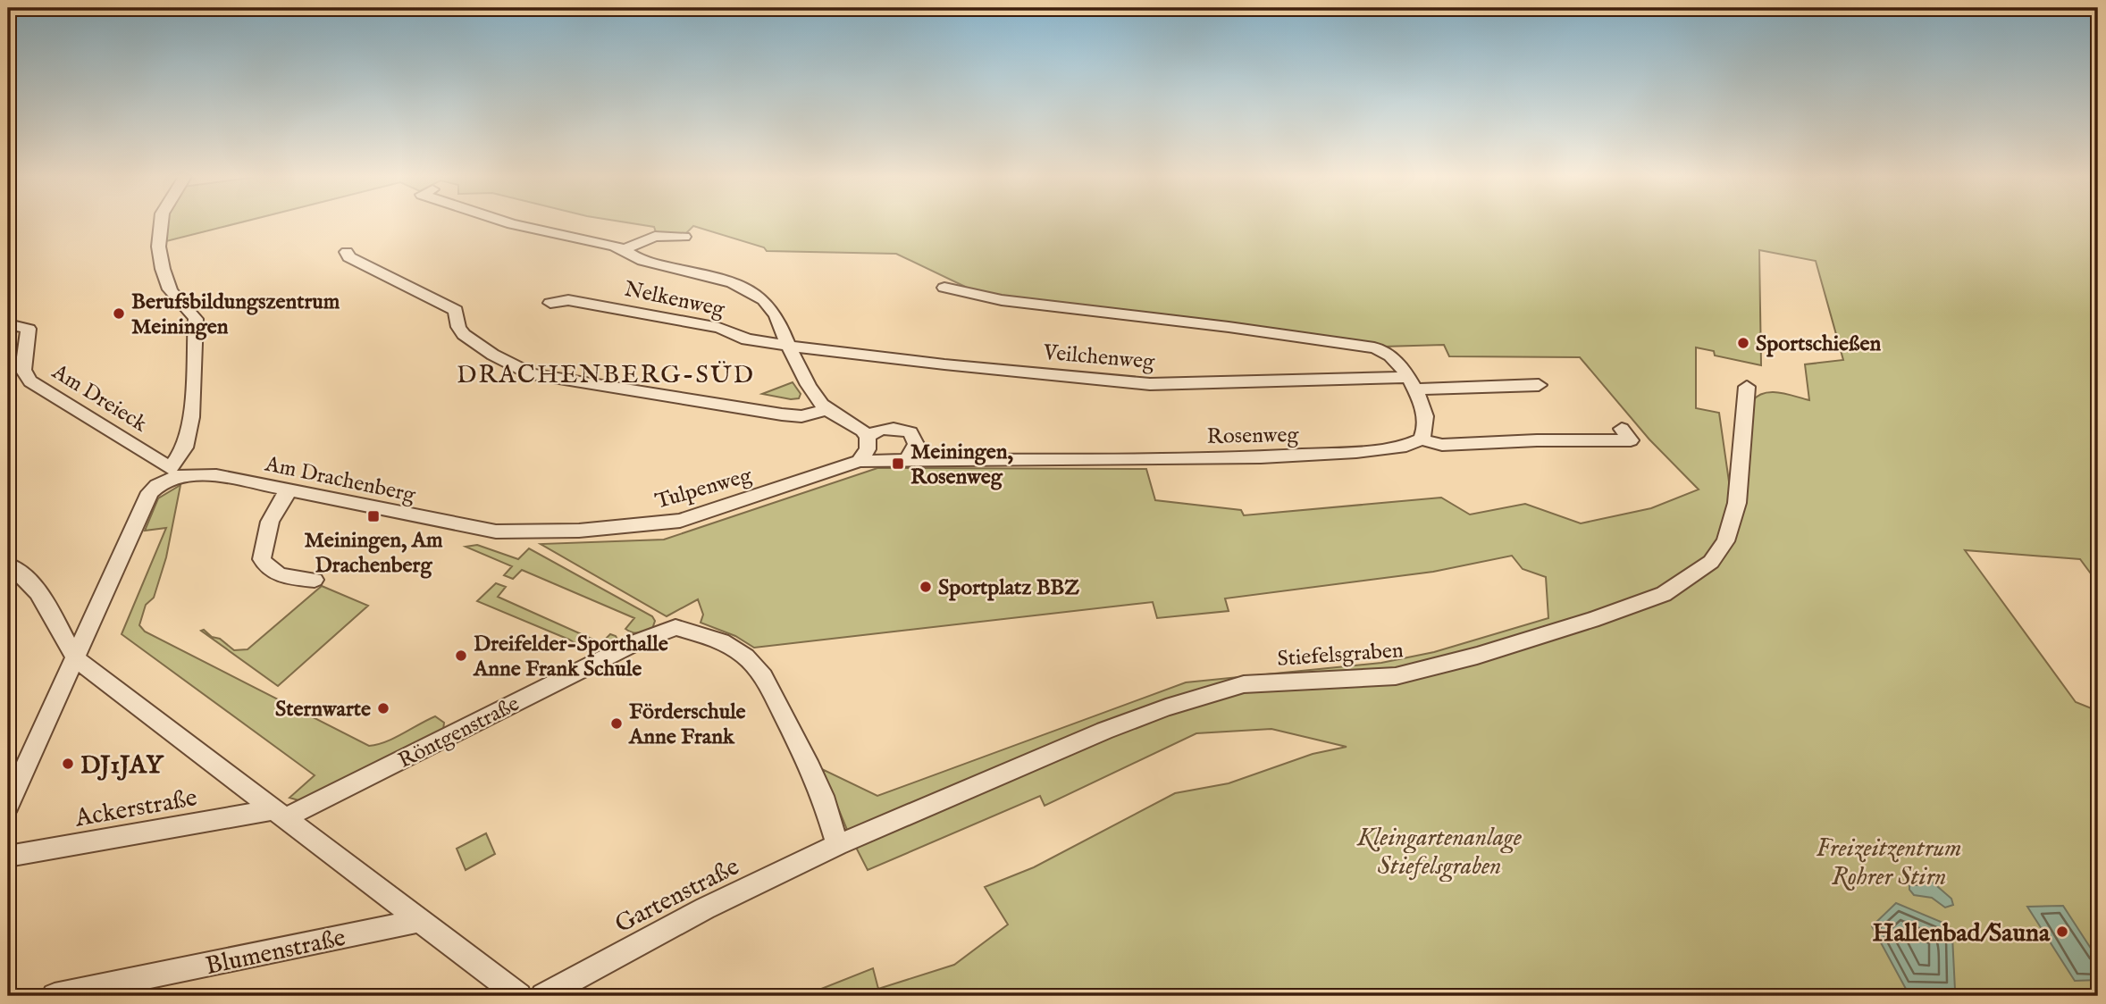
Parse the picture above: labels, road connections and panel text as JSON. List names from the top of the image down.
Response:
{
  "streets": {
    "street": [
      "Nelkenweg",
      "Veilchenweg",
      "Am Dreieck",
      "Rosenweg",
      "Am Drachenberg",
      "Tulpenweg",
      "Stiefelsgraben",
      "Röntgenstraße",
      "Ackerstraße",
      "Gartenstraße",
      "Blumenstraße"
    ]
  },
  "crossings": [
    ["Nelkenweg", "Veilchenweg"],
    ["Veilchenweg", "Rosenweg"],
    ["Am Dreieck", "Am Drachenberg"],
    ["Rosenweg", "Tulpenweg"],
    ["Am Drachenberg", "Tulpenweg"],
    ["Stiefelsgraben", "Röntgenstraße"],
    ["Stiefelsgraben", "Gartenstraße"],
    ["Röntgenstraße", "Ackerstraße"],
    ["Röntgenstraße", "Gartenstraße"]
  ],
  "districts": ["DRACHENBERG-SÜD"],
  "parks": ["Kleingartenanlage Stiefelsgraben", "Freizeitzentrum Rohrer Stirn"],
  "places": {
    "other": [
      "Berufsbildungszentrum Meiningen",
      "Sportschießen",
      "Sportplatz BBZ",
      "Dreifelder-Sporthalle Anne Frank Schule",
      "Sternwarte",
      "Förderschule Anne Frank",
      "DJ1JAY",
      "Hallenbad/Sauna"
    ],
    "transit": ["Meiningen, Rosenweg", "Meiningen, Am Drachenberg"]
  }
}
